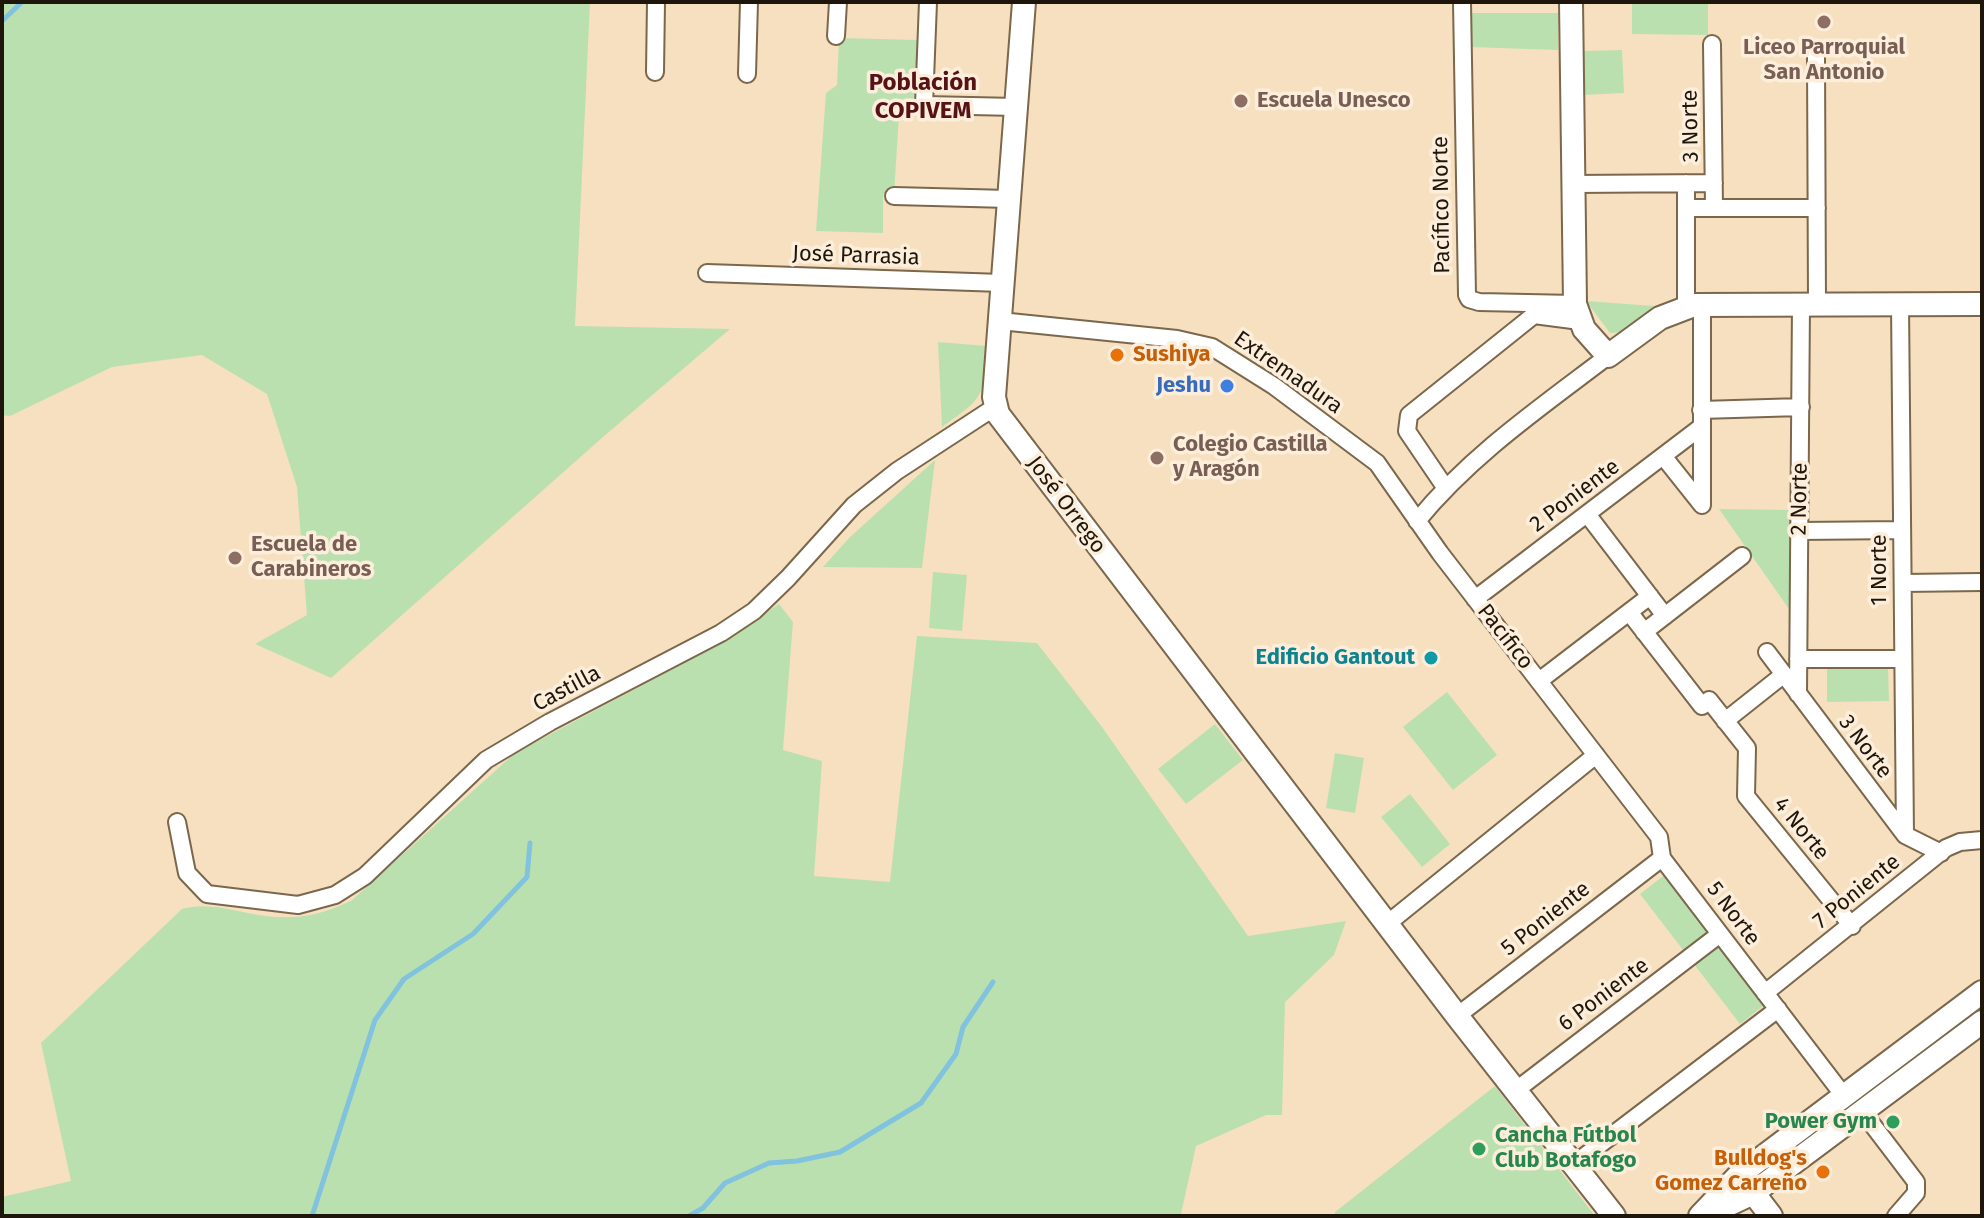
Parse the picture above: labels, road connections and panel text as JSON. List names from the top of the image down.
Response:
{
  "streets": {
    "street": [
      "3 Norte",
      "Pacífico Norte",
      "José Parrasia",
      "Extremadura",
      "2 Poniente",
      "2 Norte",
      "José Orrego",
      "1 Norte",
      "Pacífico",
      "Castilla",
      "4 Norte",
      "7 Poniente",
      "5 Norte",
      "5 Poniente",
      "6 Poniente"
    ]
  },
  "crossings": [
    ["3 Norte", "2 Poniente"],
    ["3 Norte", "2 Norte"],
    ["3 Norte", "1 Norte"],
    ["3 Norte", "7 Poniente"],
    ["Extremadura", "Pacífico"],
    ["2 Poniente", "Pacífico"],
    ["José Orrego", "Castilla"],
    ["Pacífico", "5 Norte"],
    ["4 Norte", "7 Poniente"],
    ["7 Poniente", "5 Norte"],
    ["5 Norte", "5 Poniente"],
    ["5 Norte", "6 Poniente"]
  ],
  "districts": ["Población COPIVEM"],
  "places": [
    "Liceo Parroquial San Antonio",
    "Escuela Unesco",
    "Sushiya",
    "Jeshu",
    "Colegio Castilla y Aragón",
    "Escuela de Carabineros",
    "Edificio Gantout",
    "Power Gym",
    "Cancha Fútbol Club Botafogo",
    "Bulldog's Gomez Carreño"
  ]
}
